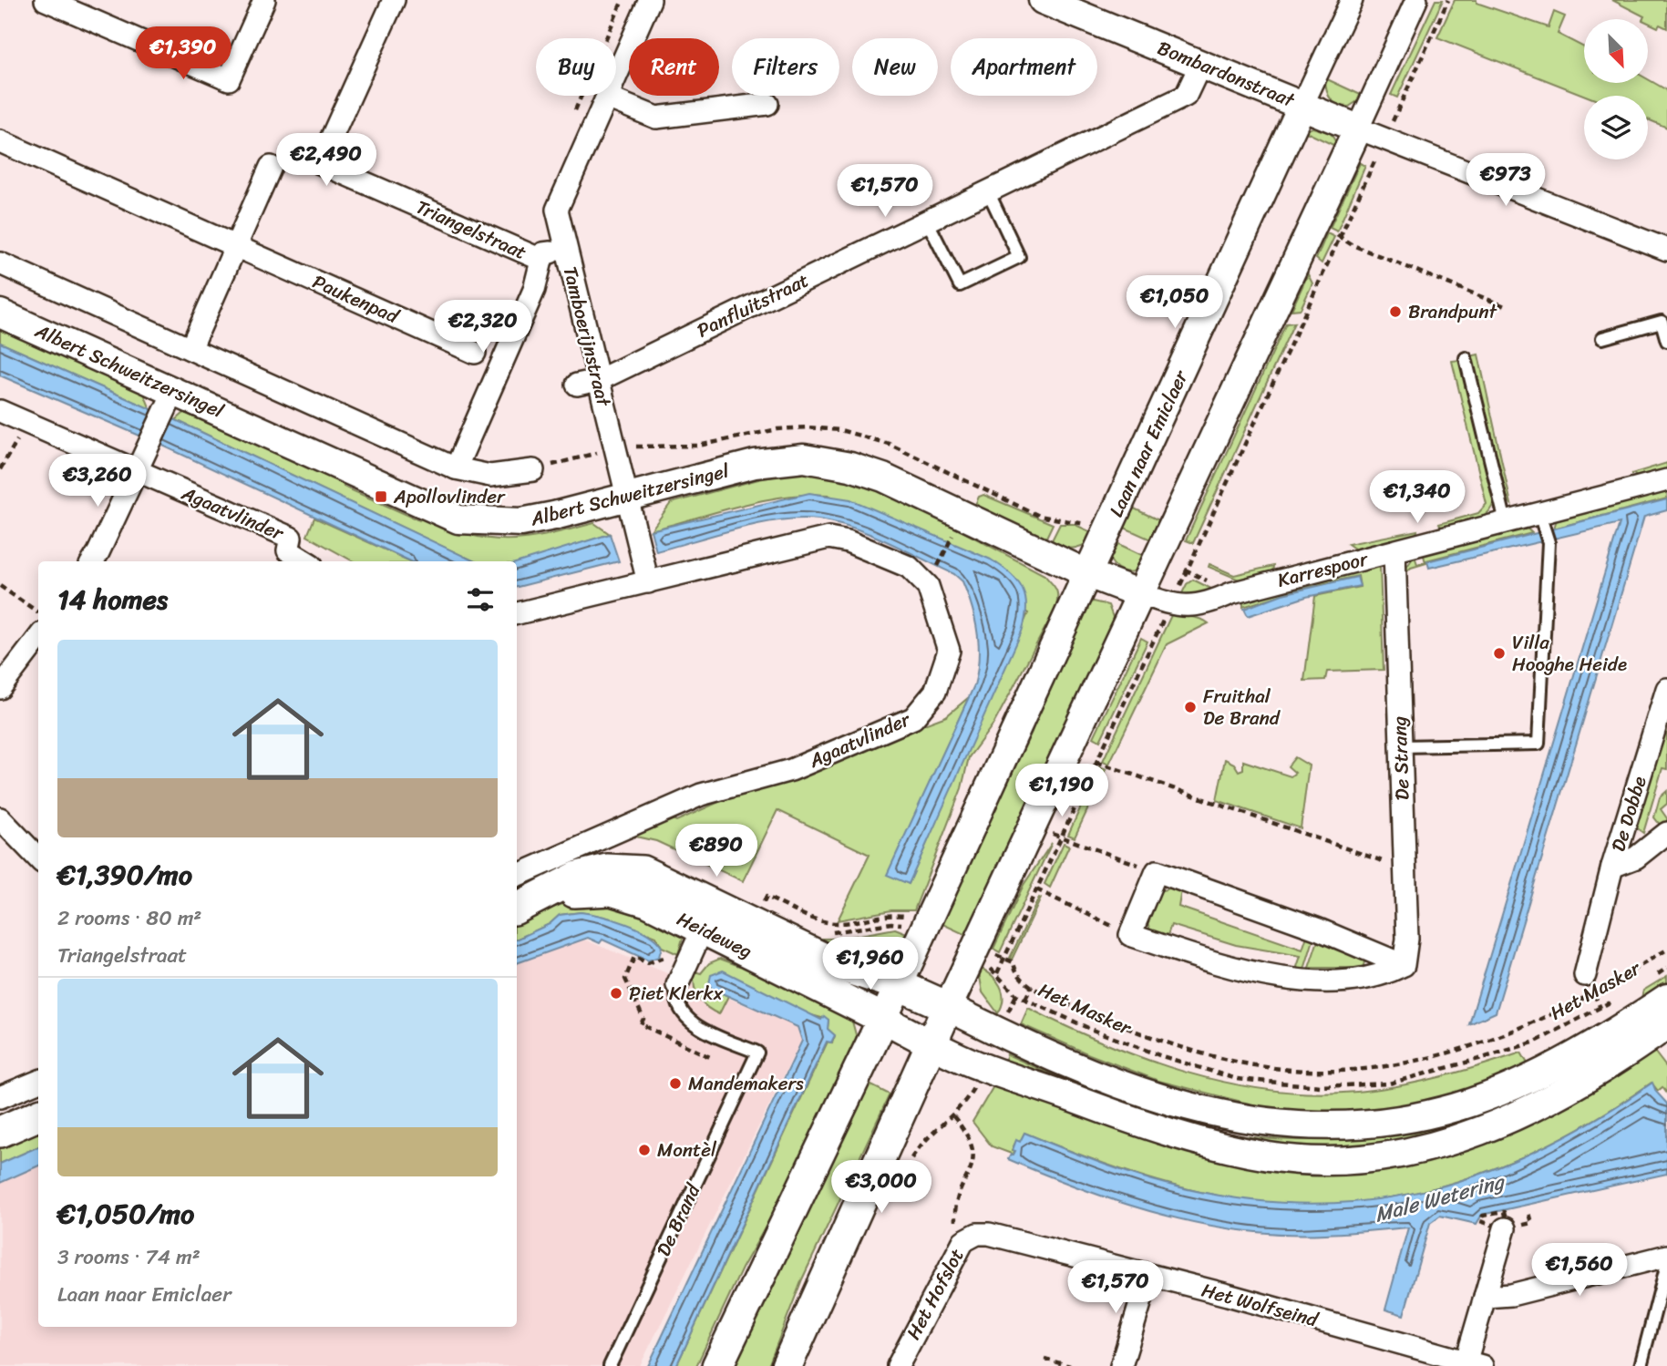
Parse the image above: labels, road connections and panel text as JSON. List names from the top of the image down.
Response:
{
  "streets": {
    "main road": ["Laan naar Emiclaer", "Heideweg"],
    "street": [
      "Bombardonstraat",
      "Triangelstraat",
      "Paukenpad",
      "Panfluitstraat",
      "Tamboerijnstraat",
      "Albert Schweitzersingel",
      "Agaatvlinder",
      "Karrespoor",
      "De Strang",
      "De Dobbe",
      "De Brand",
      "Het Hofslot",
      "Het Wolfseind"
    ],
    "path": ["Het Masker"]
  },
  "crossings": [
    ["Bombardonstraat", "Panfluitstraat"],
    ["Bombardonstraat", "Laan naar Emiclaer"],
    ["Panfluitstraat", "Tamboerijnstraat"],
    ["Tamboerijnstraat", "Albert Schweitzersingel"],
    ["Tamboerijnstraat", "Agaatvlinder"],
    ["Albert Schweitzersingel", "Laan naar Emiclaer"],
    ["Laan naar Emiclaer", "Heideweg"],
    ["Karrespoor", "De Strang"],
    ["Heideweg", "De Brand"],
    ["Het Hofslot", "Het Wolfseind"]
  ],
  "water": ["Male Wetering"],
  "places": {
    "other": [
      "Brandpunt",
      "Villa Hooghe Heide",
      "Fruithal De Brand",
      "Piet Klerkx",
      "Mandemakers",
      "Montèl"
    ],
    "transit": ["Apollovlinder"]
  },
  "north": "bottom right",
  "page": {
    "price": [
      "€1,390",
      "€2,490",
      "€973",
      "€1,570",
      "€1,050",
      "€2,320",
      "€3,260",
      "€1,340",
      "€1,190",
      "€890",
      "€1,960",
      "€3,000",
      "€1,560",
      "€1,570"
    ],
    "chip": [
      "Buy",
      "Rent",
      "Filters",
      "New",
      "Apartment"
    ],
    "heading": "14 homes",
    "list": [
      {
        "name": "€1,390/mo",
        "note": "2 rooms · 80 m² · Triangelstraat"
      },
      {
        "name": "€1,050/mo",
        "note": "3 rooms · 74 m² · Laan naar Emiclaer"
      }
    ]
  }
}
